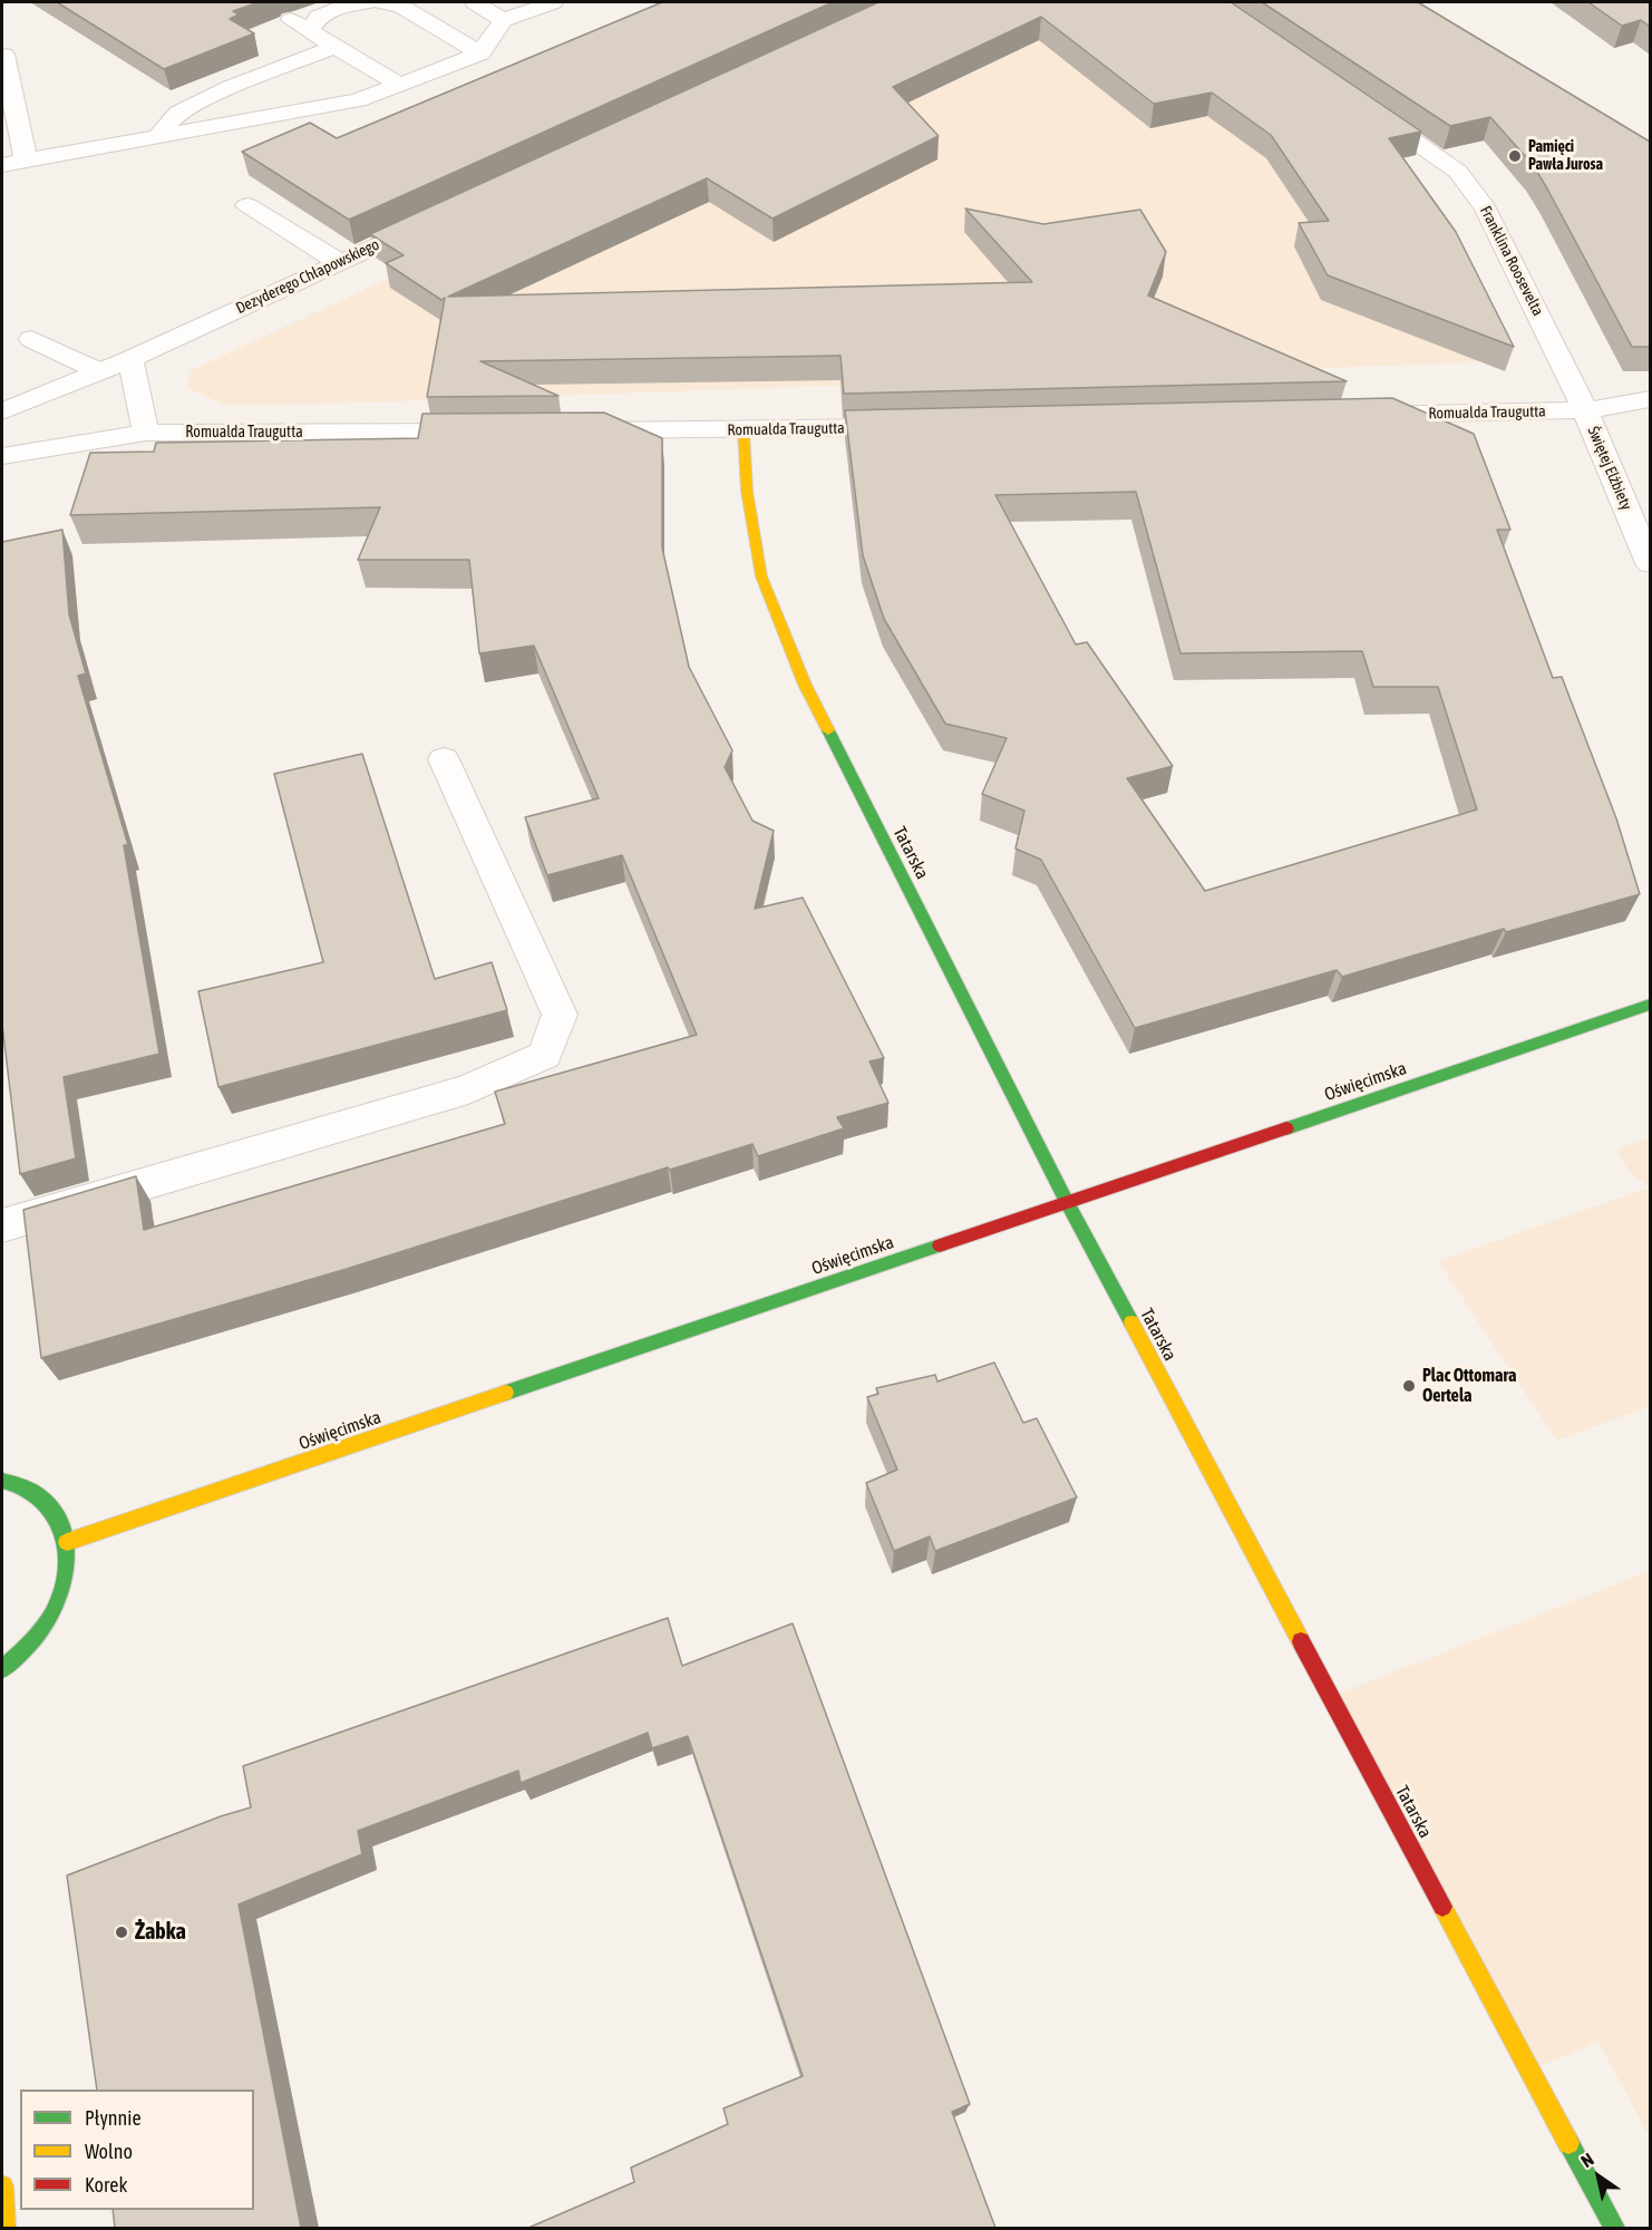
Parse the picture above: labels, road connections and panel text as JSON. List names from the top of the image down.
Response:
{
  "streets": {
    "street": [
      "Franklina Roosevelta",
      "Dezyderego Chłapowskiego",
      "Romualda Traugutta",
      "Świętej Elżbiety",
      "Tatarska",
      "Oświęcimska"
    ]
  },
  "crossings": [
    ["Franklina Roosevelta", "Romualda Traugutta"],
    ["Franklina Roosevelta", "Świętej Elżbiety"],
    ["Romualda Traugutta", "Świętej Elżbiety"],
    ["Romualda Traugutta", "Tatarska"],
    ["Tatarska", "Oświęcimska"]
  ],
  "places": ["Pamięci Pawła Jurosa", "Plac Ottomara Oertela", "Żabka"],
  "legend": ["Płynnie", "Wolno", "Korek"],
  "north": "top left"
}
